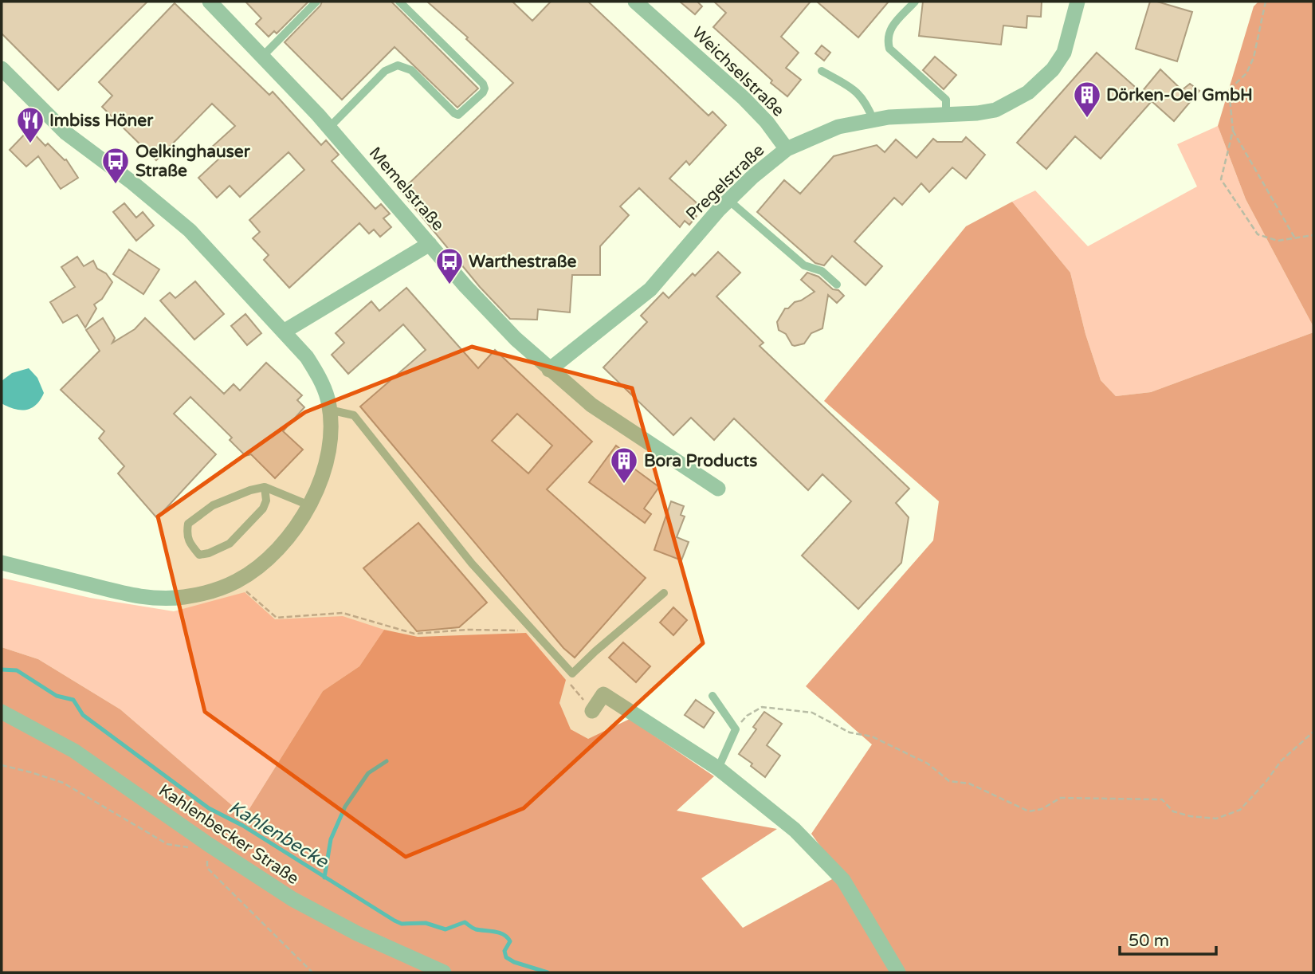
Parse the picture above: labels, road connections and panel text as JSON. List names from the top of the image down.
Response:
{
  "streets": {
    "street": [
      "Weichselstraße",
      "Pregelstraße",
      "Memelstraße",
      "Kahlenbecker Straße"
    ]
  },
  "crossings": [
    ["Weichselstraße", "Pregelstraße"],
    ["Pregelstraße", "Memelstraße"]
  ],
  "water": ["Kahlenbecke"],
  "places": {
    "building": ["Dörken-Oel GmbH", "Bora Products"],
    "restaurant": ["Imbiss Höner"],
    "bus stop": ["Oelkinghauser Straße", "Warthestraße"]
  },
  "scale_bar": "50 m"
}
